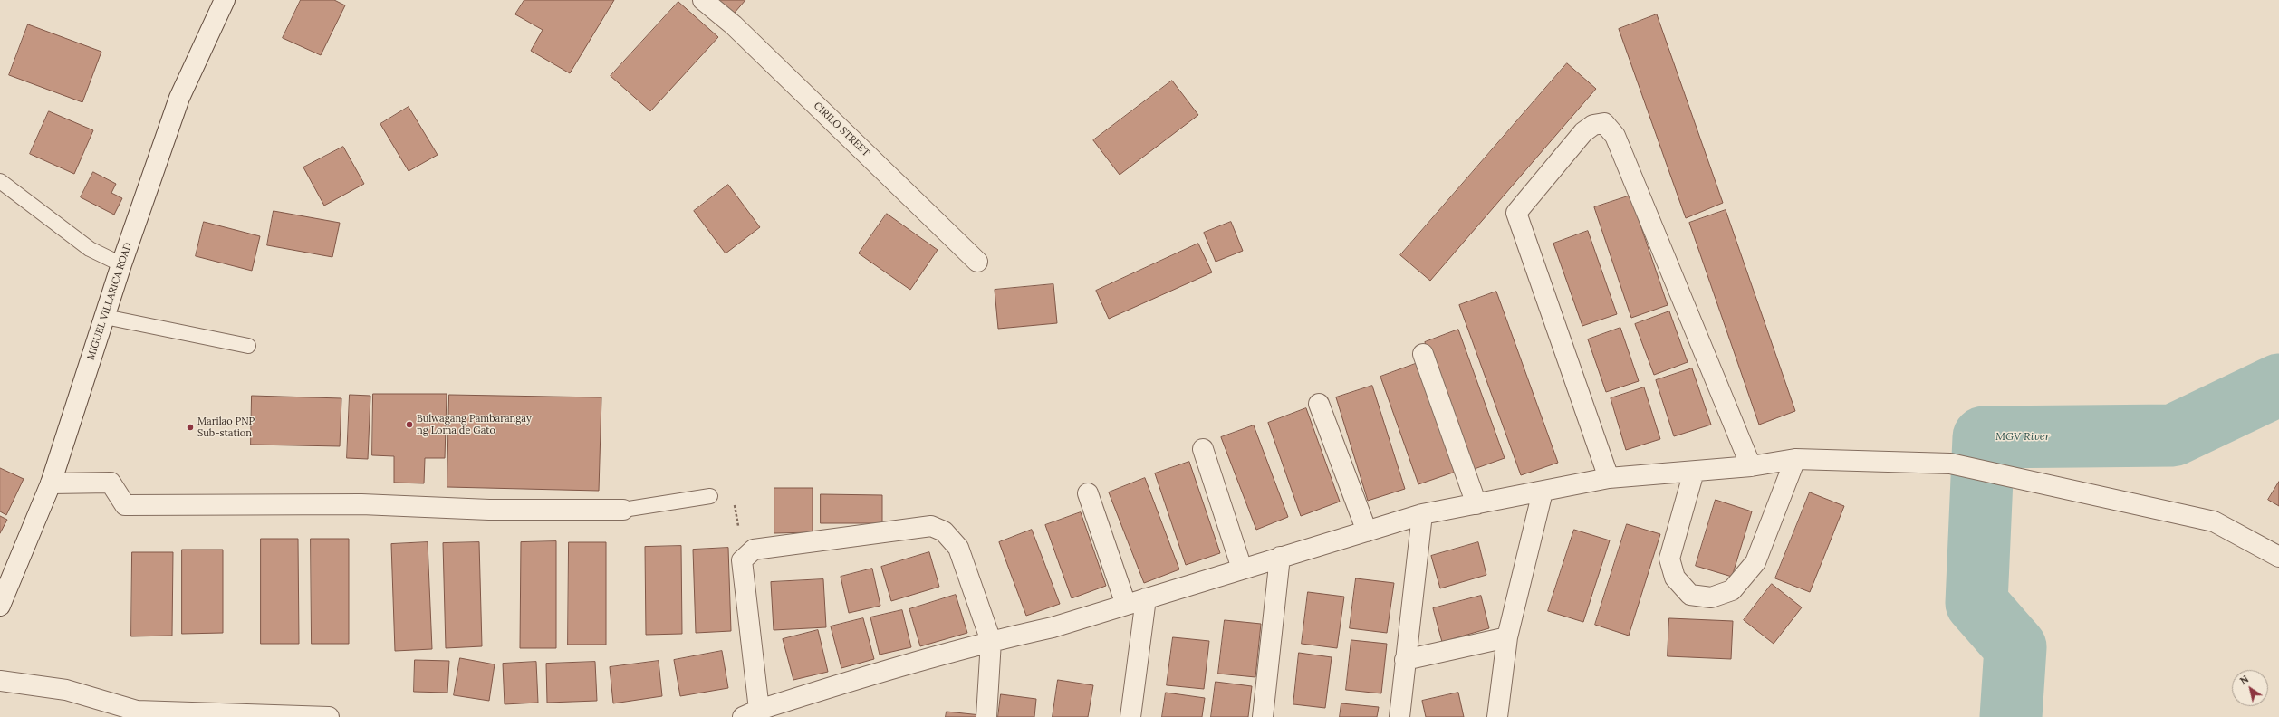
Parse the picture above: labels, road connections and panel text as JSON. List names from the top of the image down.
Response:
{
  "streets": {
    "street": ["CIRILO STREET", "MIGUEL VILLARICA ROAD"]
  },
  "water": ["MGV River"],
  "places": ["Bulwagang Pambarangay ng Loma de Gato", "Marilao PNP Sub-station"],
  "north": "top left"
}
